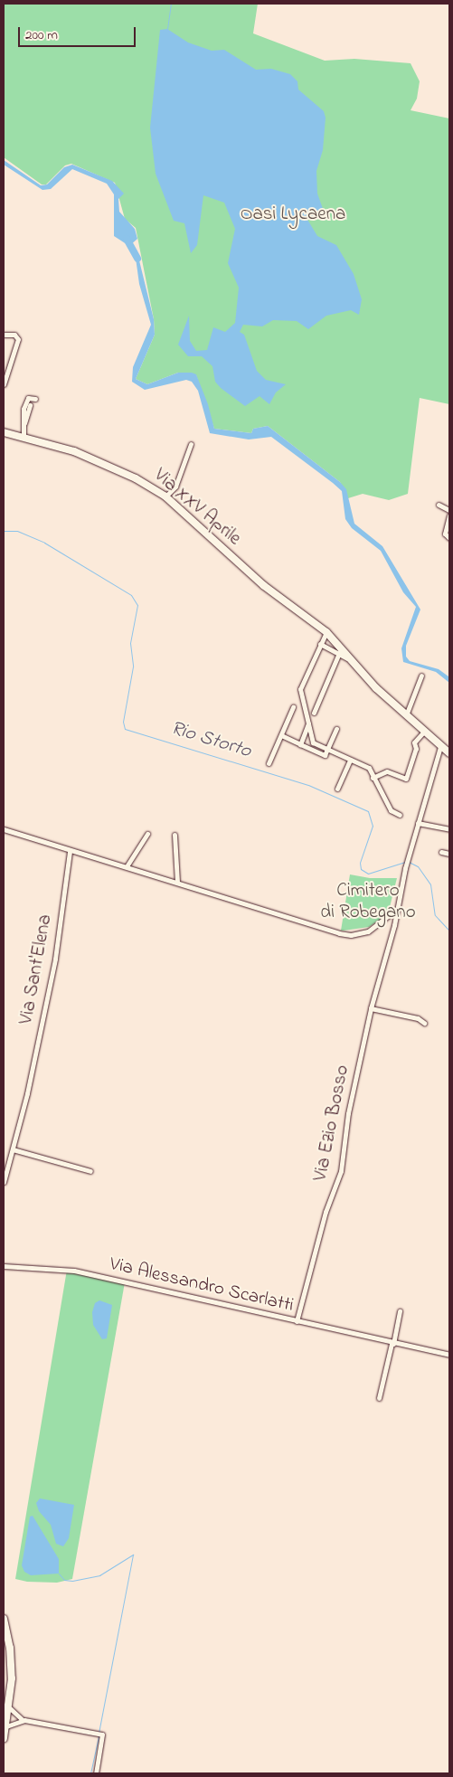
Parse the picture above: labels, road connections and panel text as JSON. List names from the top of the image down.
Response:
{
  "streets": {
    "main road": ["Via XXV Aprile"],
    "street": ["Via Sant'Elena", "Via Ezio Bosso", "Via Alessandro Scarlatti"]
  },
  "crossings": [
    ["Via Ezio Bosso", "Via Alessandro Scarlatti"]
  ],
  "water": ["Rio Storto"],
  "parks": ["Oasi Lycaena", "Cimitero di Robegano"],
  "scale_bar": "200 m"
}
